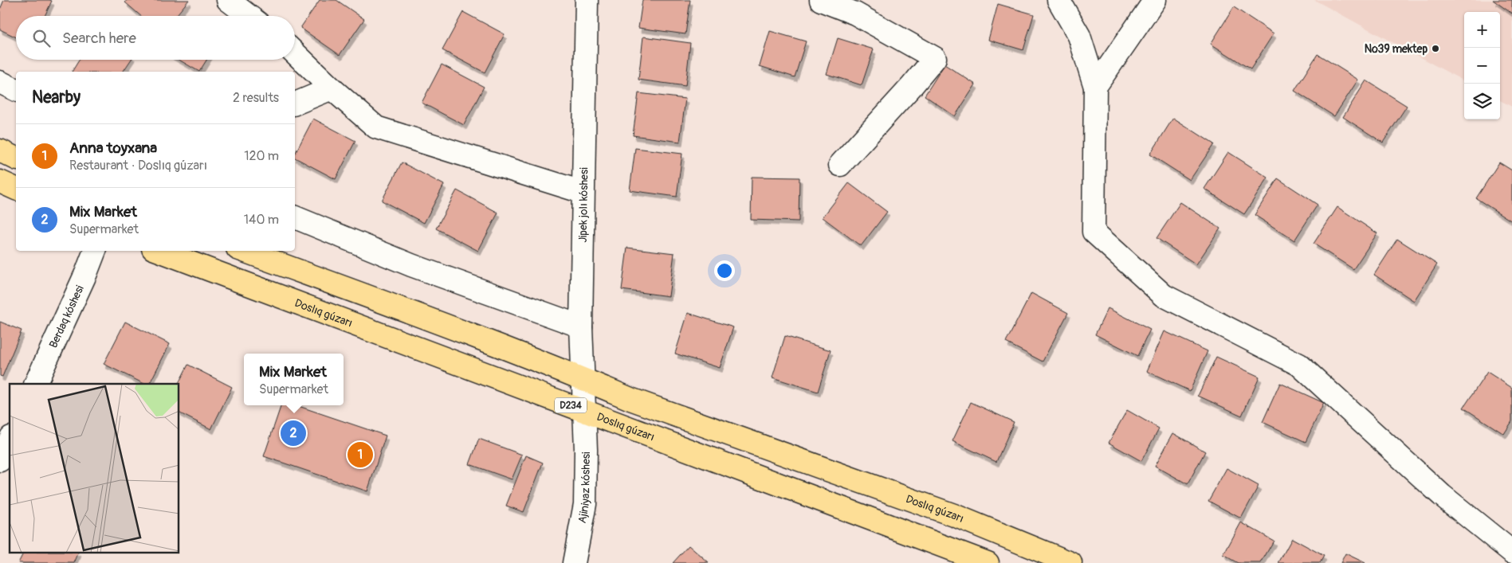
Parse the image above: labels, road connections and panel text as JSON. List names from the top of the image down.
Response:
{
  "streets": {
    "main road": ["Doslıq gúzarı", "D234"],
    "street": ["Jipek jolı kóshesi", "Berdaq kóshesi", "Ajiniyaz kóshesi"]
  },
  "crossings": [
    ["Jipek jolı kóshesi", "Doslıq gúzarı"],
    ["Jipek jolı kóshesi", "Ajiniyaz kóshesi"],
    ["Doslıq gúzarı", "Ajiniyaz kóshesi"]
  ],
  "places": ["№39 mektep"],
  "page": {
    "map_buttons": ["+", "−"],
    "search": "Search here",
    "heading": ["Nearby", "2 results"],
    "list": [
      {
        "mark": "1",
        "name": "Anna toyxana",
        "note": "Restaurant · Doslıq gúzarı",
        "value": "120 m"
      },
      {
        "mark": "2",
        "name": "Mix Market",
        "note": "Supermarket",
        "value": "140 m"
      }
    ],
    "popup": ["Mix Market", "Supermarket"],
    "pins": ["2", "1"]
  }
}
